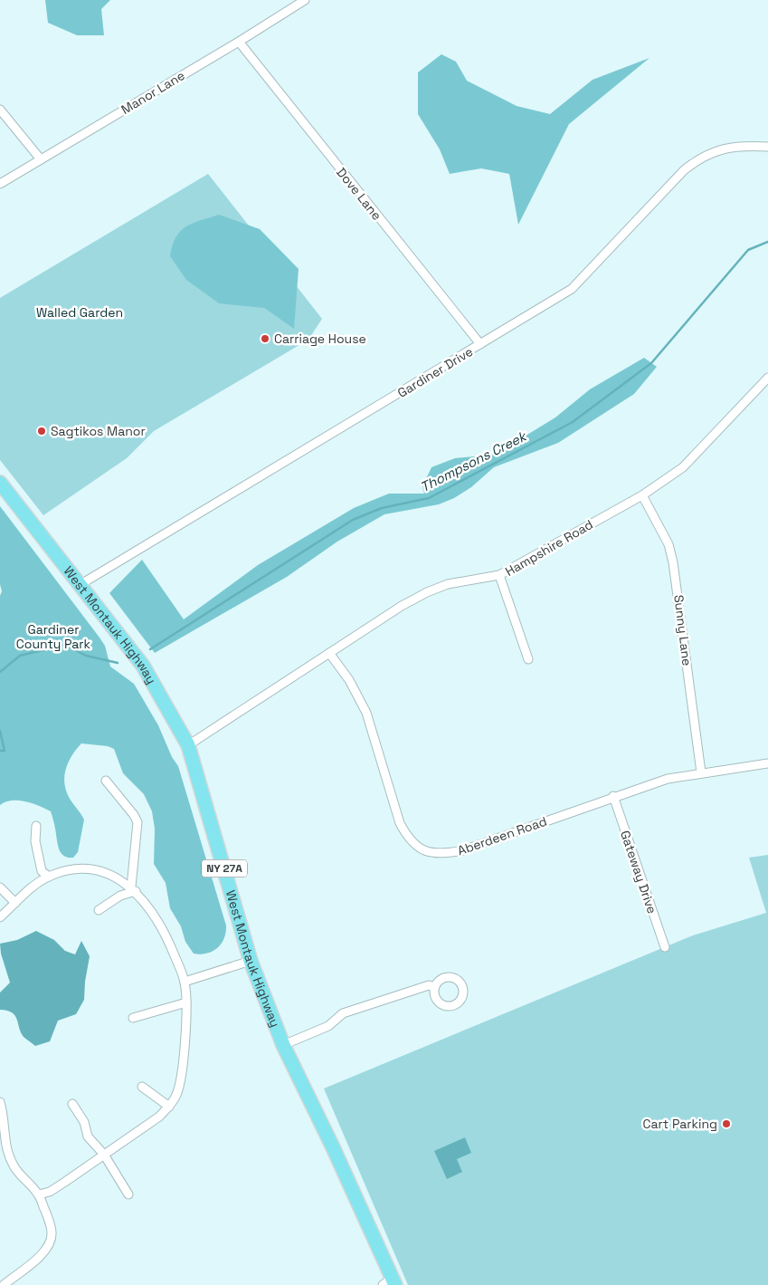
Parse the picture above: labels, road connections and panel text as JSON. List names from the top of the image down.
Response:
{
  "streets": {
    "main road": ["West Montauk Highway", "NY 27A"],
    "street": [
      "Manor Lane",
      "Dove Lane",
      "Gardiner Drive",
      "Hampshire Road",
      "Sunny Lane",
      "Aberdeen Road",
      "Gateway Drive"
    ]
  },
  "crossings": [
    ["Manor Lane", "Dove Lane"],
    ["Dove Lane", "Gardiner Drive"],
    ["Gardiner Drive", "West Montauk Highway"],
    ["Hampshire Road", "West Montauk Highway"],
    ["Hampshire Road", "Sunny Lane"],
    ["Hampshire Road", "Aberdeen Road"],
    ["Sunny Lane", "Aberdeen Road"],
    ["Aberdeen Road", "Gateway Drive"]
  ],
  "water": ["Thompsons Creek"],
  "parks": ["Walled Garden", "Gardiner County Park"],
  "places": ["Carriage House", "Sagtikos Manor", "Cart Parking"]
}
